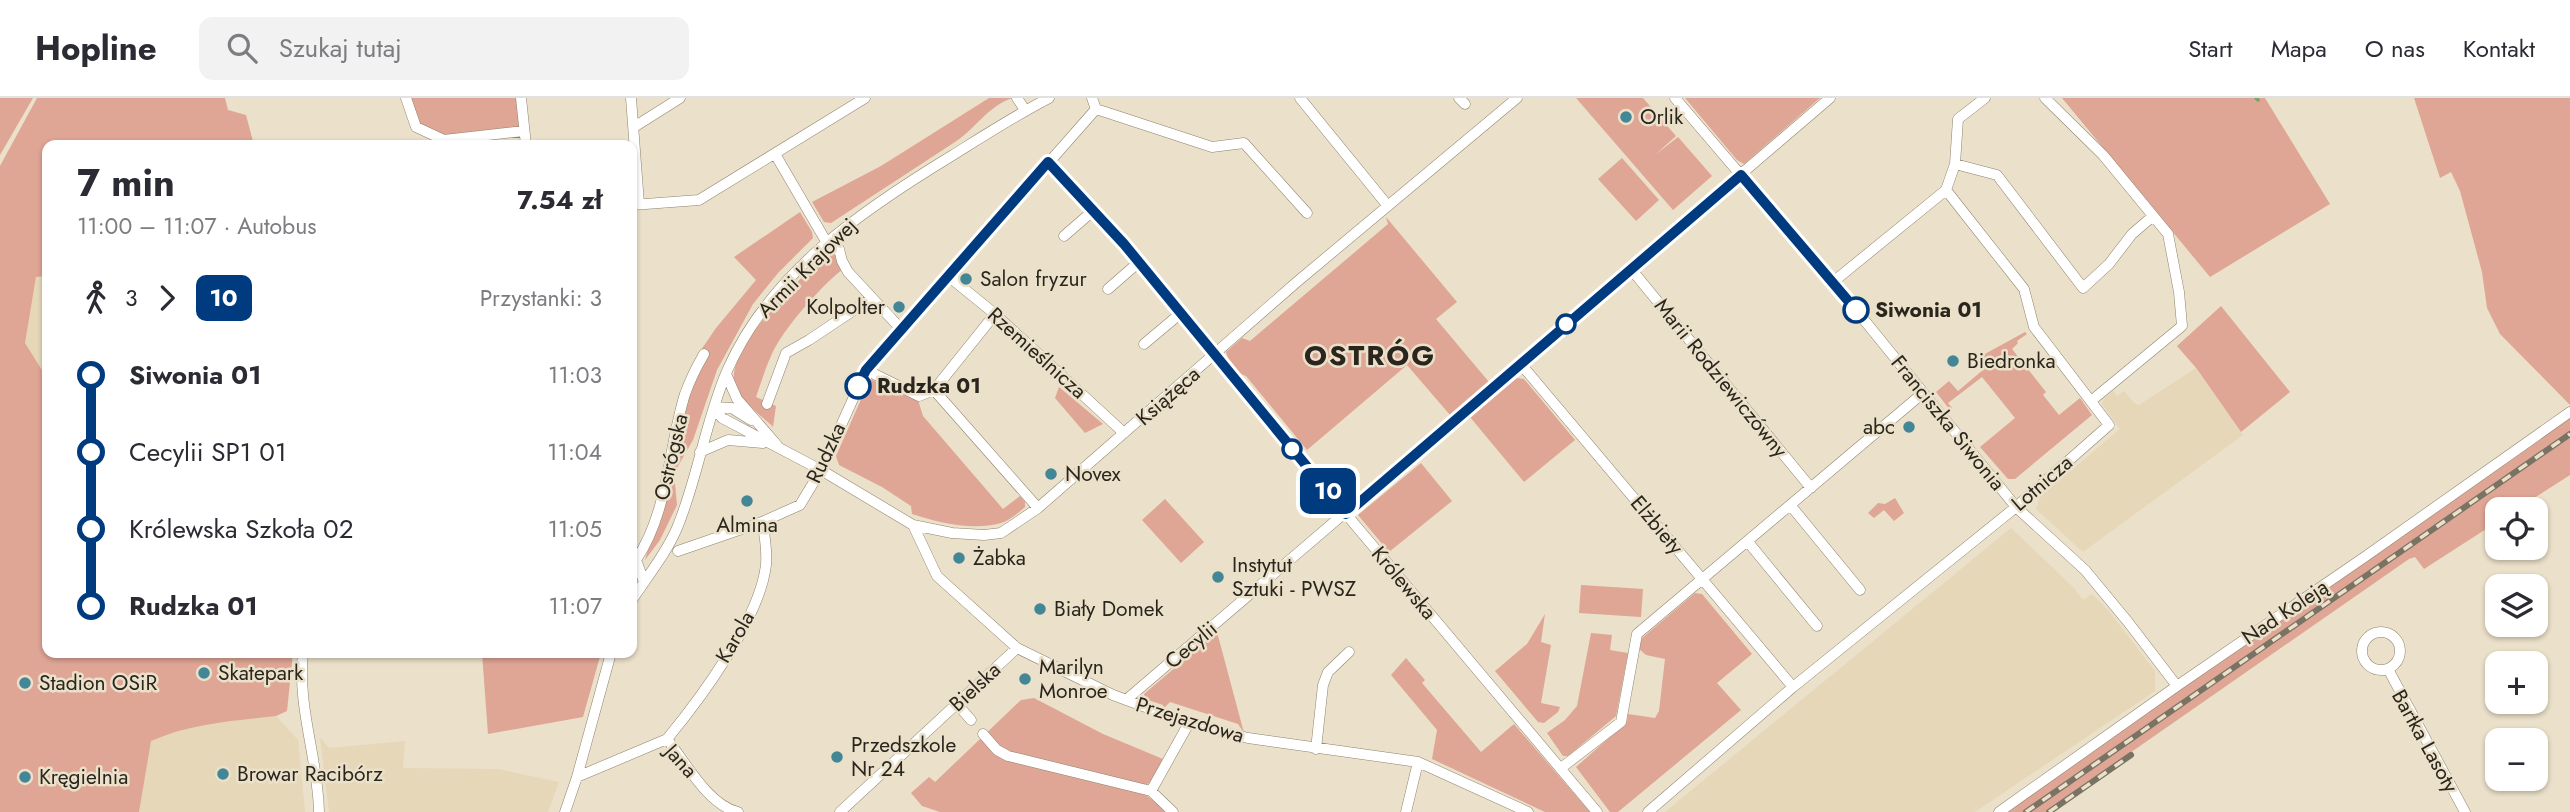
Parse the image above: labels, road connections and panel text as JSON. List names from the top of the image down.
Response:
{
  "streets": {
    "street": [
      "Armii Krajowej",
      "Rzemieślnicza",
      "Marii Rodziewiczówny",
      "Książęca",
      "Franciszka Siwonia",
      "Rudzka",
      "Ostrógska",
      "Lotnicza",
      "Elżbiety",
      "Królewska",
      "Nad Koleją",
      "Karola",
      "Cecylii",
      "Bielska",
      "Przejazdowa",
      "Bartka Lasoty",
      "Jana"
    ]
  },
  "crossings": [
    ["Armii Krajowej", "Książęca"],
    ["Rzemieślnicza", "Książęca"],
    ["Rzemieślnicza", "Rudzka"],
    ["Marii Rodziewiczówny", "Cecylii"],
    ["Książęca", "Rudzka"],
    ["Książęca", "Królewska"],
    ["Książęca", "Przejazdowa"],
    ["Franciszka Siwonia", "Lotnicza"],
    ["Franciszka Siwonia", "Nad Koleją"],
    ["Franciszka Siwonia", "Cecylii"],
    ["Rudzka", "Królewska"],
    ["Rudzka", "Karola"],
    ["Lotnicza", "Elżbiety"],
    ["Elżbiety", "Cecylii"],
    ["Królewska", "Cecylii"],
    ["Karola", "Jana"],
    ["Cecylii", "Przejazdowa"],
    ["Bielska", "Przejazdowa"]
  ],
  "districts": ["OSTRÓG"],
  "places": [
    "Orlik",
    "Salon fryzur",
    "Kolpolter",
    "Siwonia 01",
    "Biedronka",
    "Rudzka 01",
    "abc",
    "Novex",
    "Almina",
    "Żabka",
    "Instytut Sztuki - PWSZ",
    "Biały Domek",
    "Skatepark",
    "Marilyn Monroe",
    "Stadion OSiR",
    "Przedszkole Nr 24",
    "Browar Racibórz",
    "Kręgielnia"
  ],
  "lines": ["bus line 10"],
  "page": {
    "header": "Hopline",
    "search": "Szukaj tutaj",
    "nav": [
      "Start",
      "Mapa",
      "O nas",
      "Kontakt"
    ],
    "on_map": "10",
    "heading": ["7 min", "11:00 – 11:07 · Autobus", "7.54 zł"],
    "legs": ["3", "10", "Przystanki: 3"],
    "list": [
      {
        "name": "Siwonia 01",
        "value": "11:03"
      },
      {
        "name": "Cecylii SP1 01",
        "value": "11:04"
      },
      {
        "name": "Królewska Szkoła 02",
        "value": "11:05"
      },
      {
        "name": "Rudzka 01",
        "value": "11:07"
      }
    ],
    "map_buttons": ["+", "−"]
  }
}
